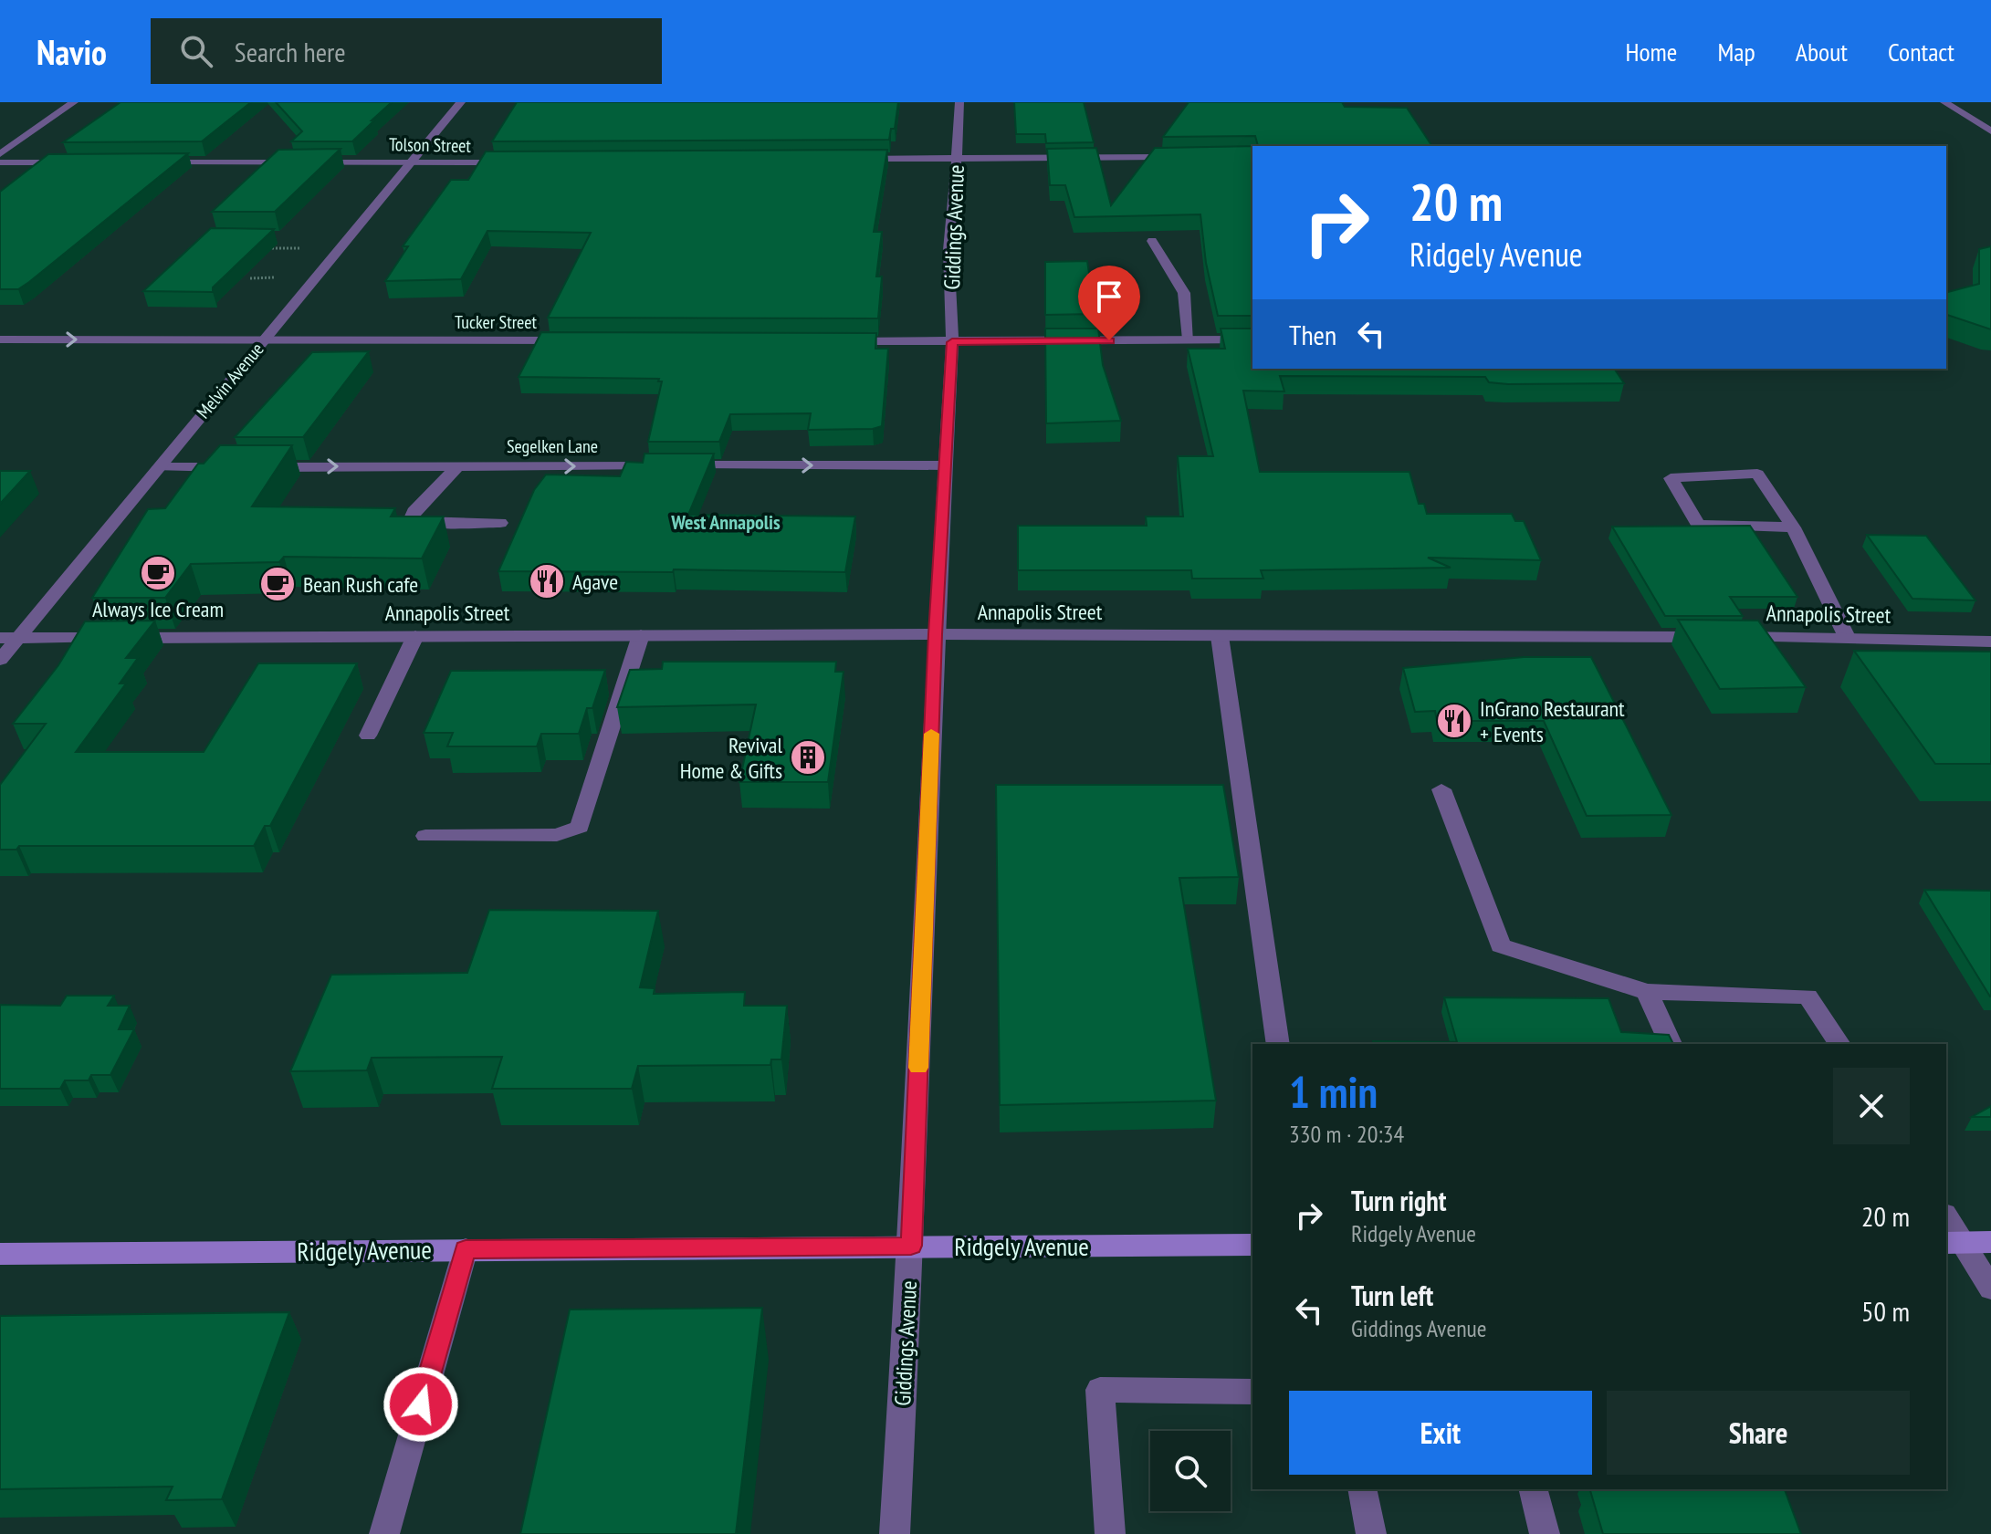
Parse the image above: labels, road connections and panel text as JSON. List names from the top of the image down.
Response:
{
  "streets": {
    "main road": ["Ridgely Avenue"],
    "street": [
      "Tolson Street",
      "Giddings Avenue",
      "Tucker Street",
      "Melvin Avenue",
      "Segelken Lane",
      "Annapolis Street"
    ]
  },
  "crossings": [
    ["Tolson Street", "Melvin Avenue"],
    ["Giddings Avenue", "Segelken Lane"],
    ["Giddings Avenue", "Annapolis Street"],
    ["Giddings Avenue", "Ridgely Avenue"],
    ["Tucker Street", "Melvin Avenue"],
    ["Melvin Avenue", "Segelken Lane"],
    ["Melvin Avenue", "Annapolis Street"]
  ],
  "one_way": ["Tucker Street", "Segelken Lane"],
  "districts": ["West Annapolis"],
  "places": {
    "cafe": ["Always Ice Cream", "Bean Rush cafe"],
    "restaurant": ["Agave", "InGrano Restaurant + Events"],
    "building": ["Revival Home & Gifts"]
  },
  "page": {
    "header": "Navio",
    "search": "Search here",
    "nav": [
      "Home",
      "Map",
      "About",
      "Contact"
    ],
    "turn": ["20 m", "Ridgely Avenue"],
    "then": "Then",
    "heading": ["1 min", "330 m · 20:34"],
    "list": [
      {
        "name": "Turn right",
        "note": "Ridgely Avenue",
        "value": "20 m"
      },
      {
        "name": "Turn left",
        "note": "Giddings Avenue",
        "value": "50 m"
      }
    ],
    "buttons": ["Exit", "Share"]
  }
}
